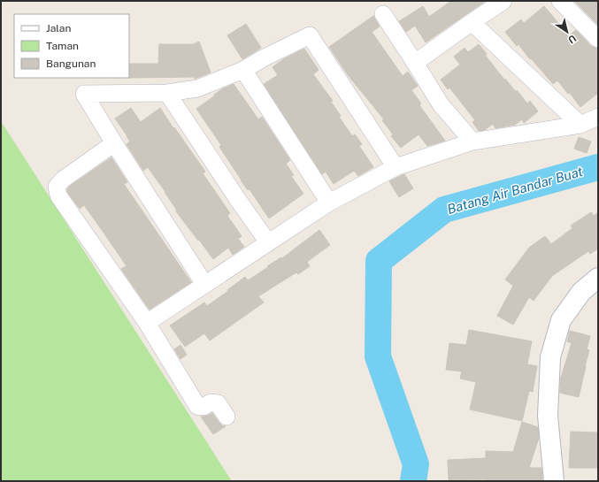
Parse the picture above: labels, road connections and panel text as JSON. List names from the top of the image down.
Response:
{
  "water": ["Batang Air Bandar Buat"],
  "legend": ["Jalan", "Taman", "Bangunan"],
  "north": "bottom right"
}
